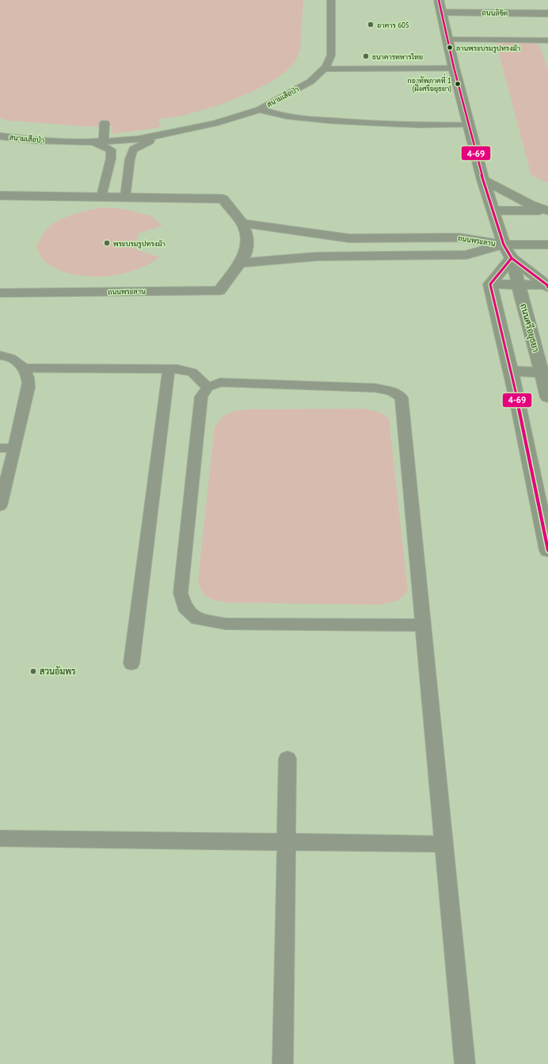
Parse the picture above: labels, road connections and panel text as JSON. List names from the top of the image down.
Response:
{
  "streets": {
    "main road": ["ถนนศรีอยุธยา"],
    "street": ["ถนนลิขิต", "ถนนพระลาน"],
    "lane": ["สนามเสือป่า"]
  },
  "crossings": [
    ["ถนนลิขิต", "ถนนศรีอยุธยา"],
    ["สนามเสือป่า", "ถนนพระลาน"],
    ["ถนนพระลาน", "ถนนศรีอยุธยา"]
  ],
  "places": [
    "อาคาร 605",
    "ลานพระบรมรูปทรงม้า",
    "ธนาคารทหารไทย",
    "กองทัพภาคที่ 1 (ฝั่งศรีอยุธยา)",
    "พระบรมรูปทรงม้า",
    "สวนอัมพร"
  ],
  "lines": ["transit line 4-69"]
}
